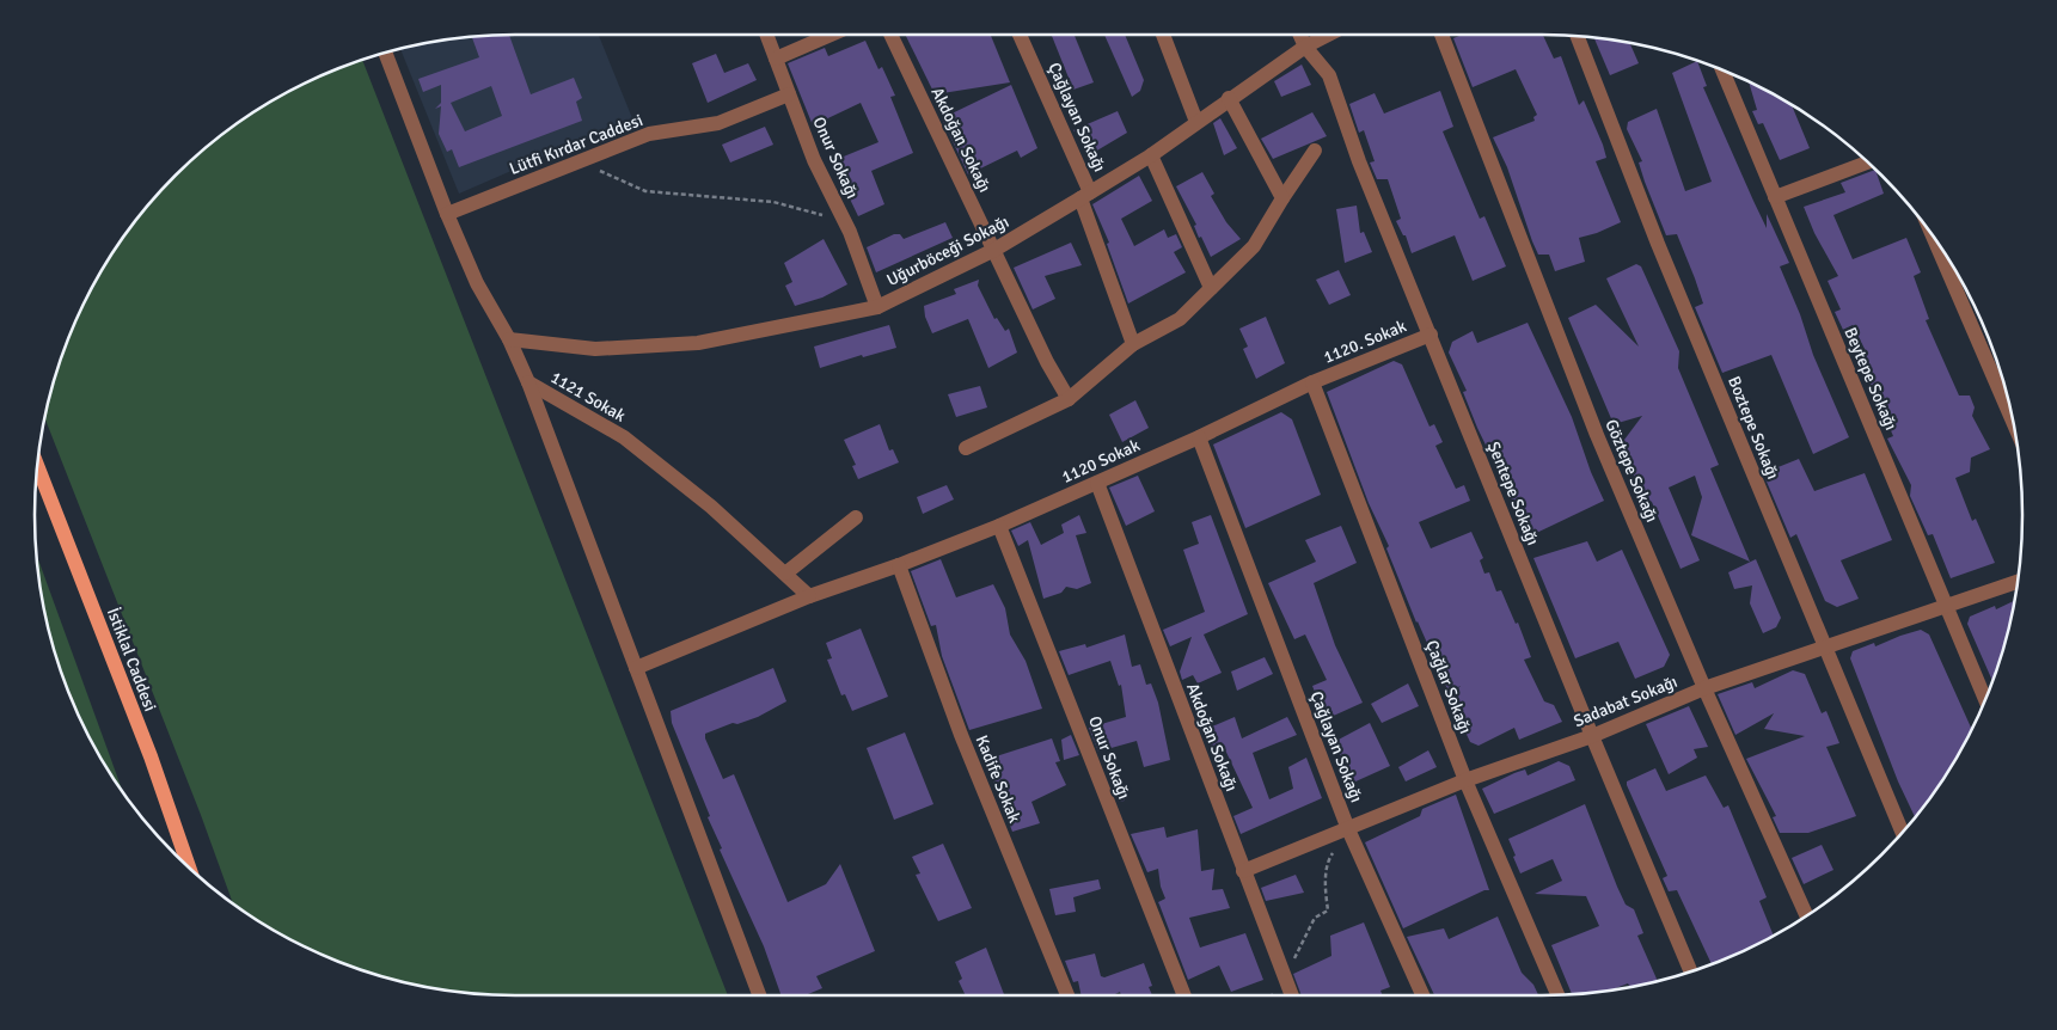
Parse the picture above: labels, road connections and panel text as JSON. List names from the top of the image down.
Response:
{
  "streets": {
    "main road": ["İstiklal Caddesi"],
    "street": [
      "Çağlayan Sokağı",
      "Akdoğan Sokağı",
      "Lütfi Kırdar Caddesi",
      "Onur Sokağı",
      "Uğurböceği Sokağı",
      "1120. Sokak",
      "Beytepe Sokağı",
      "1121 Sokak",
      "Boztepe Sokağı",
      "1120 Sokak",
      "Göztepe Sokağı",
      "Şentepe Sokağı",
      "Çağlar Sokağı",
      "Sadabat Sokağı",
      "Kadife Sokak"
    ]
  },
  "crossings": [
    ["Çağlayan Sokağı", "Uğurböceği Sokağı"],
    ["Çağlayan Sokağı", "1120 Sokak"],
    ["Çağlayan Sokağı", "Sadabat Sokağı"],
    ["Akdoğan Sokağı", "Uğurböceği Sokağı"],
    ["Akdoğan Sokağı", "1120 Sokak"],
    ["Akdoğan Sokağı", "Sadabat Sokağı"],
    ["Lütfi Kırdar Caddesi", "Onur Sokağı"],
    ["Lütfi Kırdar Caddesi", "1121 Sokak"],
    ["Onur Sokağı", "Uğurböceği Sokağı"],
    ["Onur Sokağı", "1120 Sokak"],
    ["Uğurböceği Sokağı", "1121 Sokak"],
    ["Uğurböceği Sokağı", "Şentepe Sokağı"],
    ["1120. Sokak", "1120 Sokak"],
    ["1120. Sokak", "Şentepe Sokağı"],
    ["1120. Sokak", "Çağlar Sokağı"],
    ["Beytepe Sokağı", "Sadabat Sokağı"],
    ["Boztepe Sokağı", "Sadabat Sokağı"],
    ["1120 Sokak", "Çağlar Sokağı"],
    ["1120 Sokak", "Kadife Sokak"],
    ["Göztepe Sokağı", "Sadabat Sokağı"],
    ["Şentepe Sokağı", "Sadabat Sokağı"],
    ["Çağlar Sokağı", "Sadabat Sokağı"]
  ]
}
